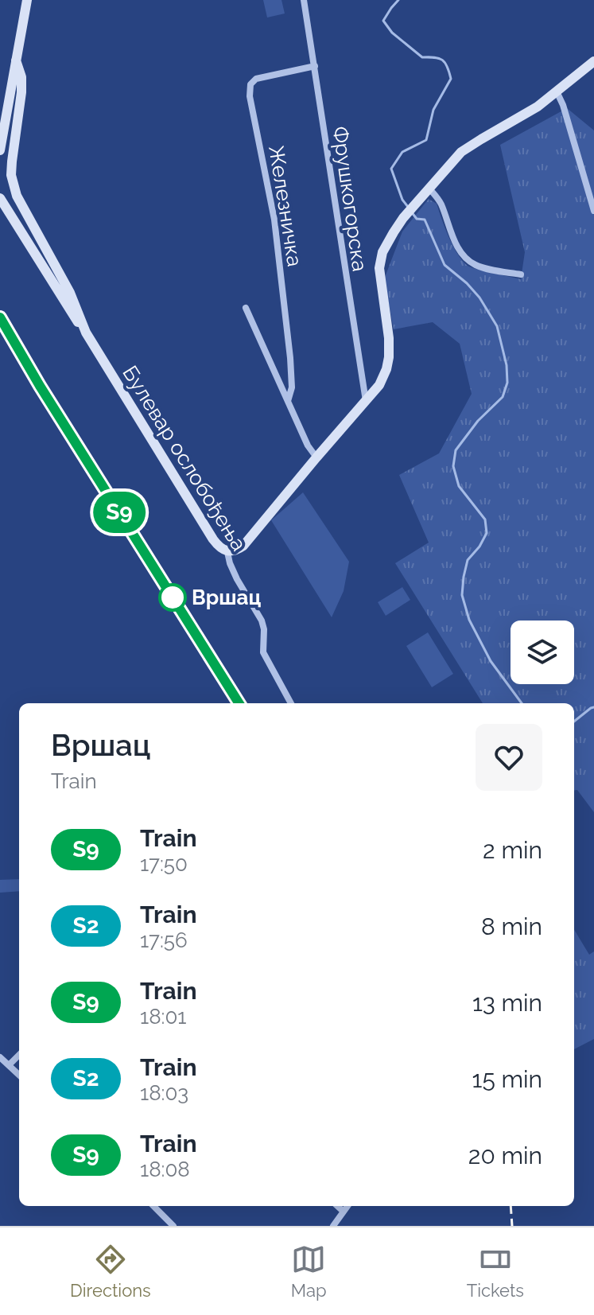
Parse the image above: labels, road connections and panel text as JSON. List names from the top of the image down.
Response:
{
  "streets": {
    "street": ["Фрушкогорска", "Железничка", "Булевар ослобођења"]
  },
  "crossings": [
    ["Фрушкогорска", "Железничка"]
  ],
  "places": ["Вршац"],
  "page": {
    "on_map": "S9",
    "heading": ["Вршац", "Train"],
    "list": [
      {
        "mark": "S9",
        "name": "Train",
        "note": "17:50",
        "value": "2 min"
      },
      {
        "mark": "S2",
        "name": "Train",
        "note": "17:56",
        "value": "8 min"
      },
      {
        "mark": "S9",
        "name": "Train",
        "note": "18:01",
        "value": "13 min"
      },
      {
        "mark": "S2",
        "name": "Train",
        "note": "18:03",
        "value": "15 min"
      },
      {
        "mark": "S9",
        "name": "Train",
        "note": "18:08",
        "value": "20 min"
      }
    ],
    "tabs": ["Directions", "Map", "Tickets"]
  }
}
